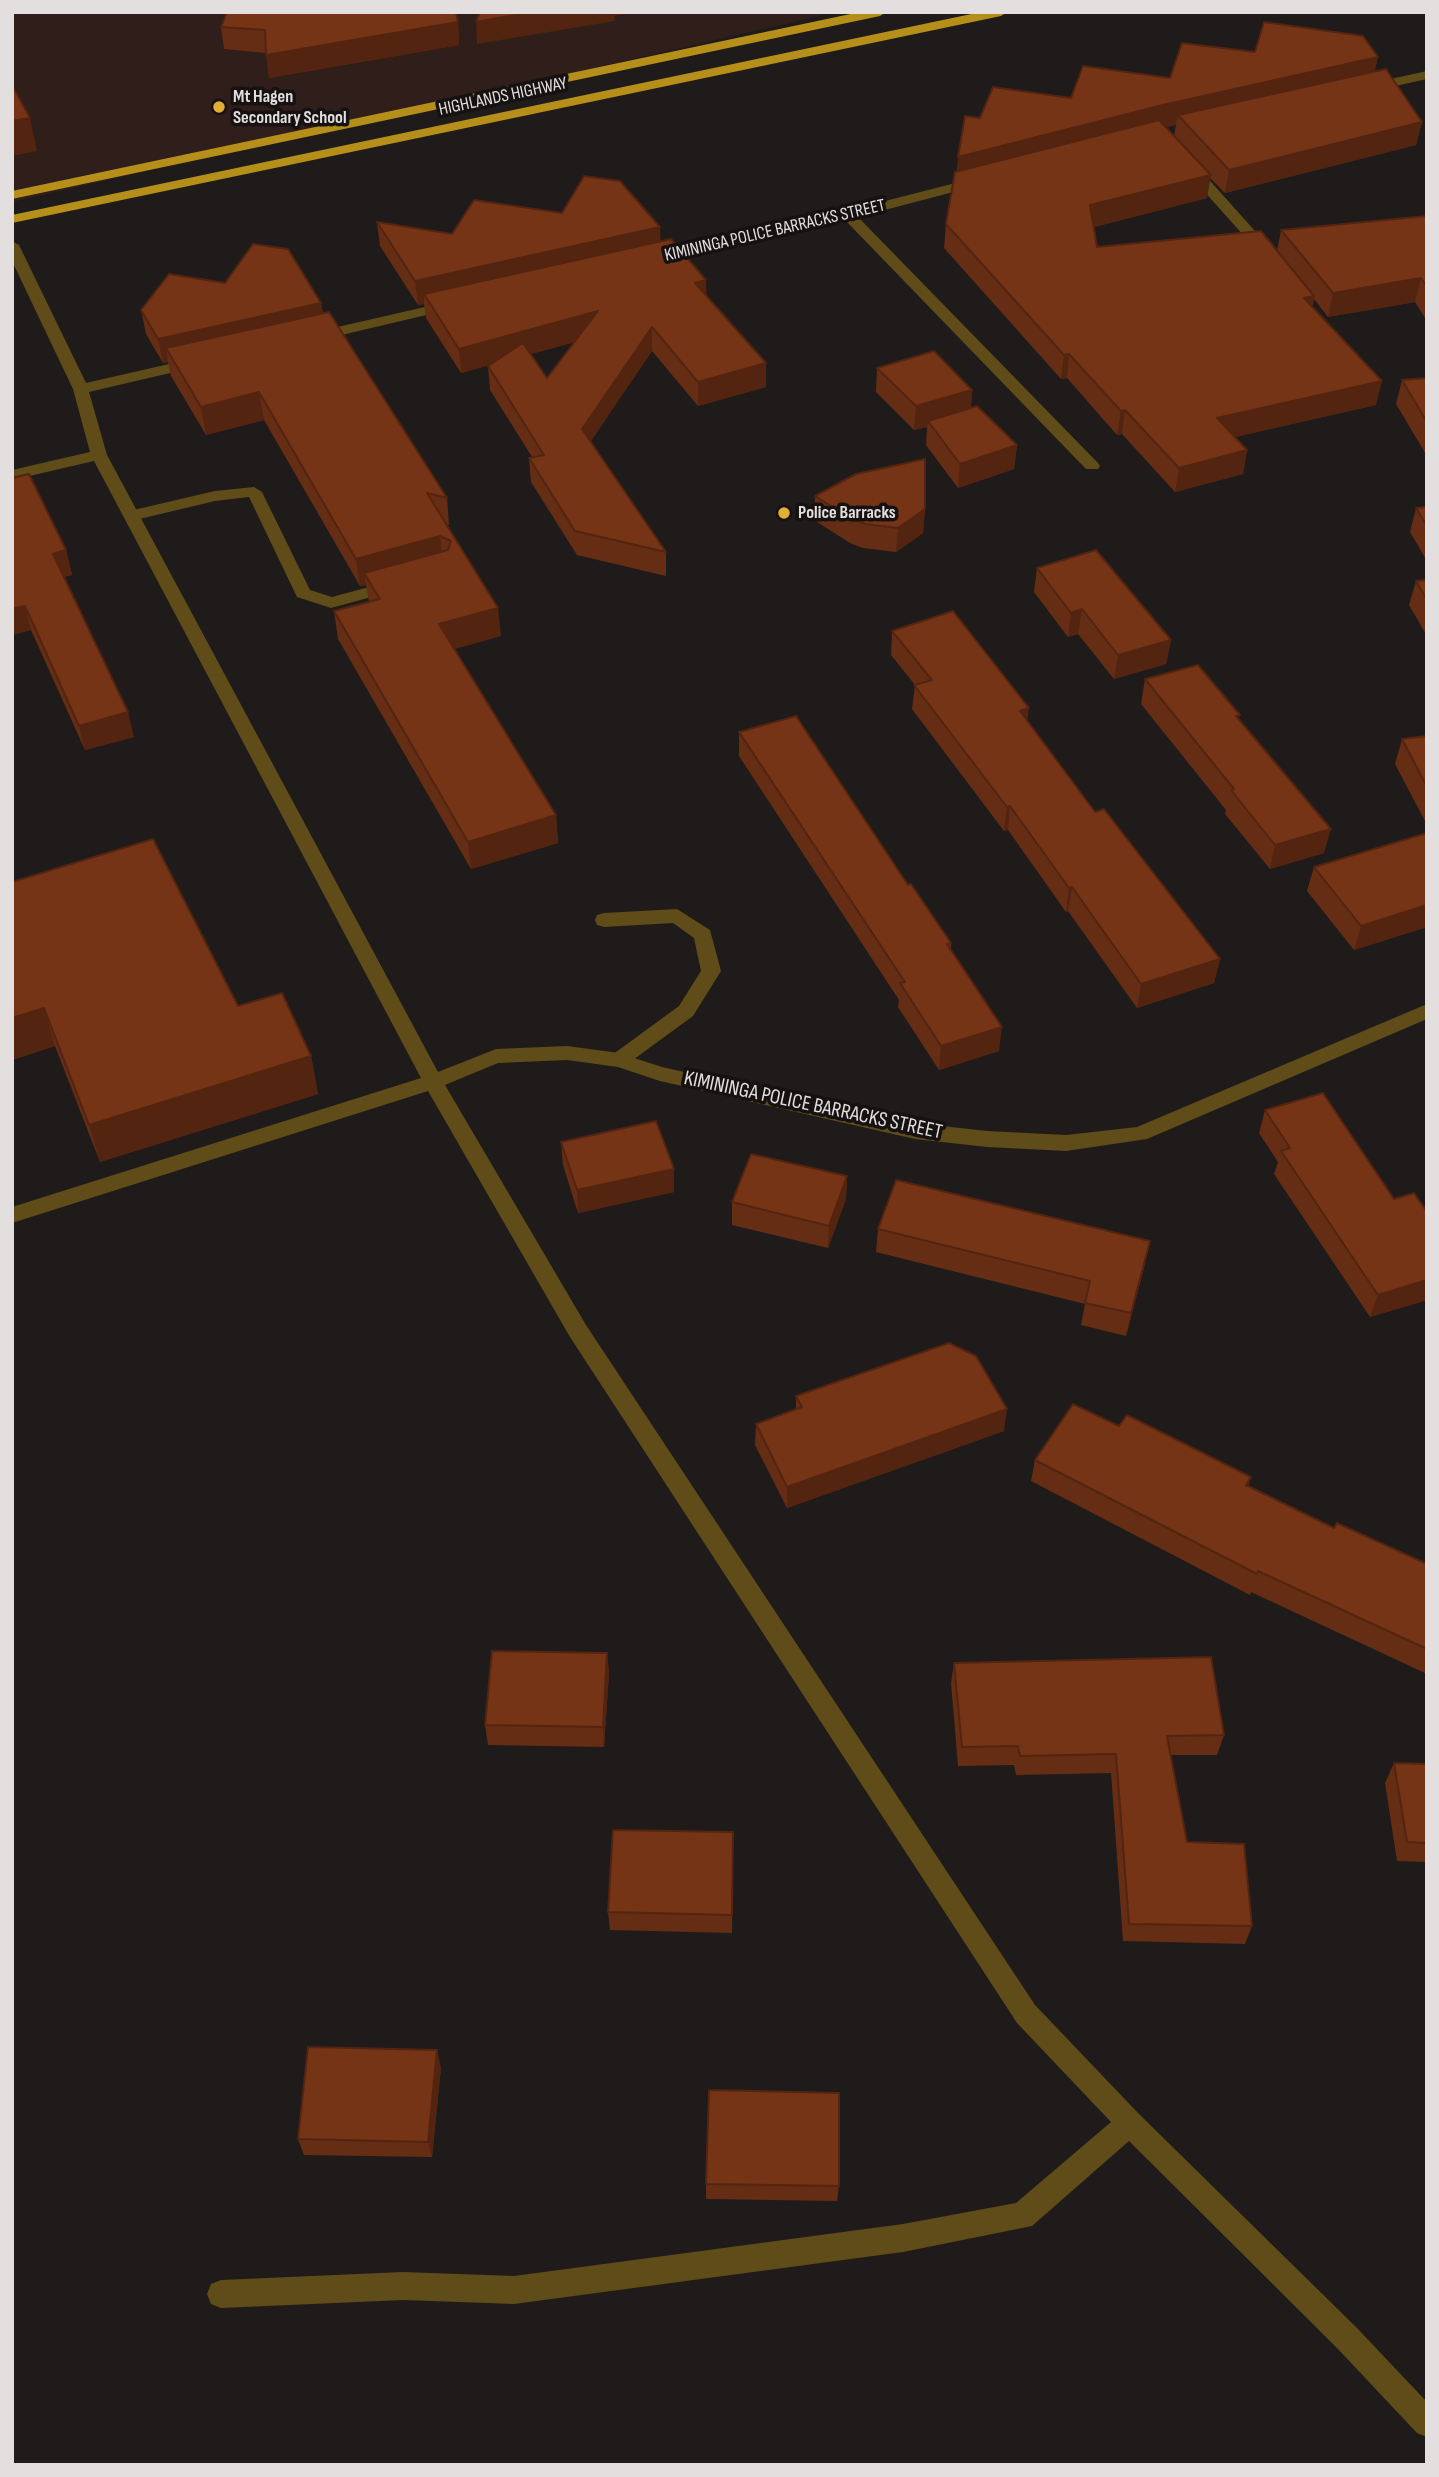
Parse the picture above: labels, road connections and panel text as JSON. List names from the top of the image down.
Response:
{
  "streets": {
    "highway": ["HIGHLANDS HIGHWAY"],
    "street": ["KIMININGA POLICE BARRACKS STREET"]
  },
  "places": ["Mt Hagen Secondary School", "Police Barracks"]
}
